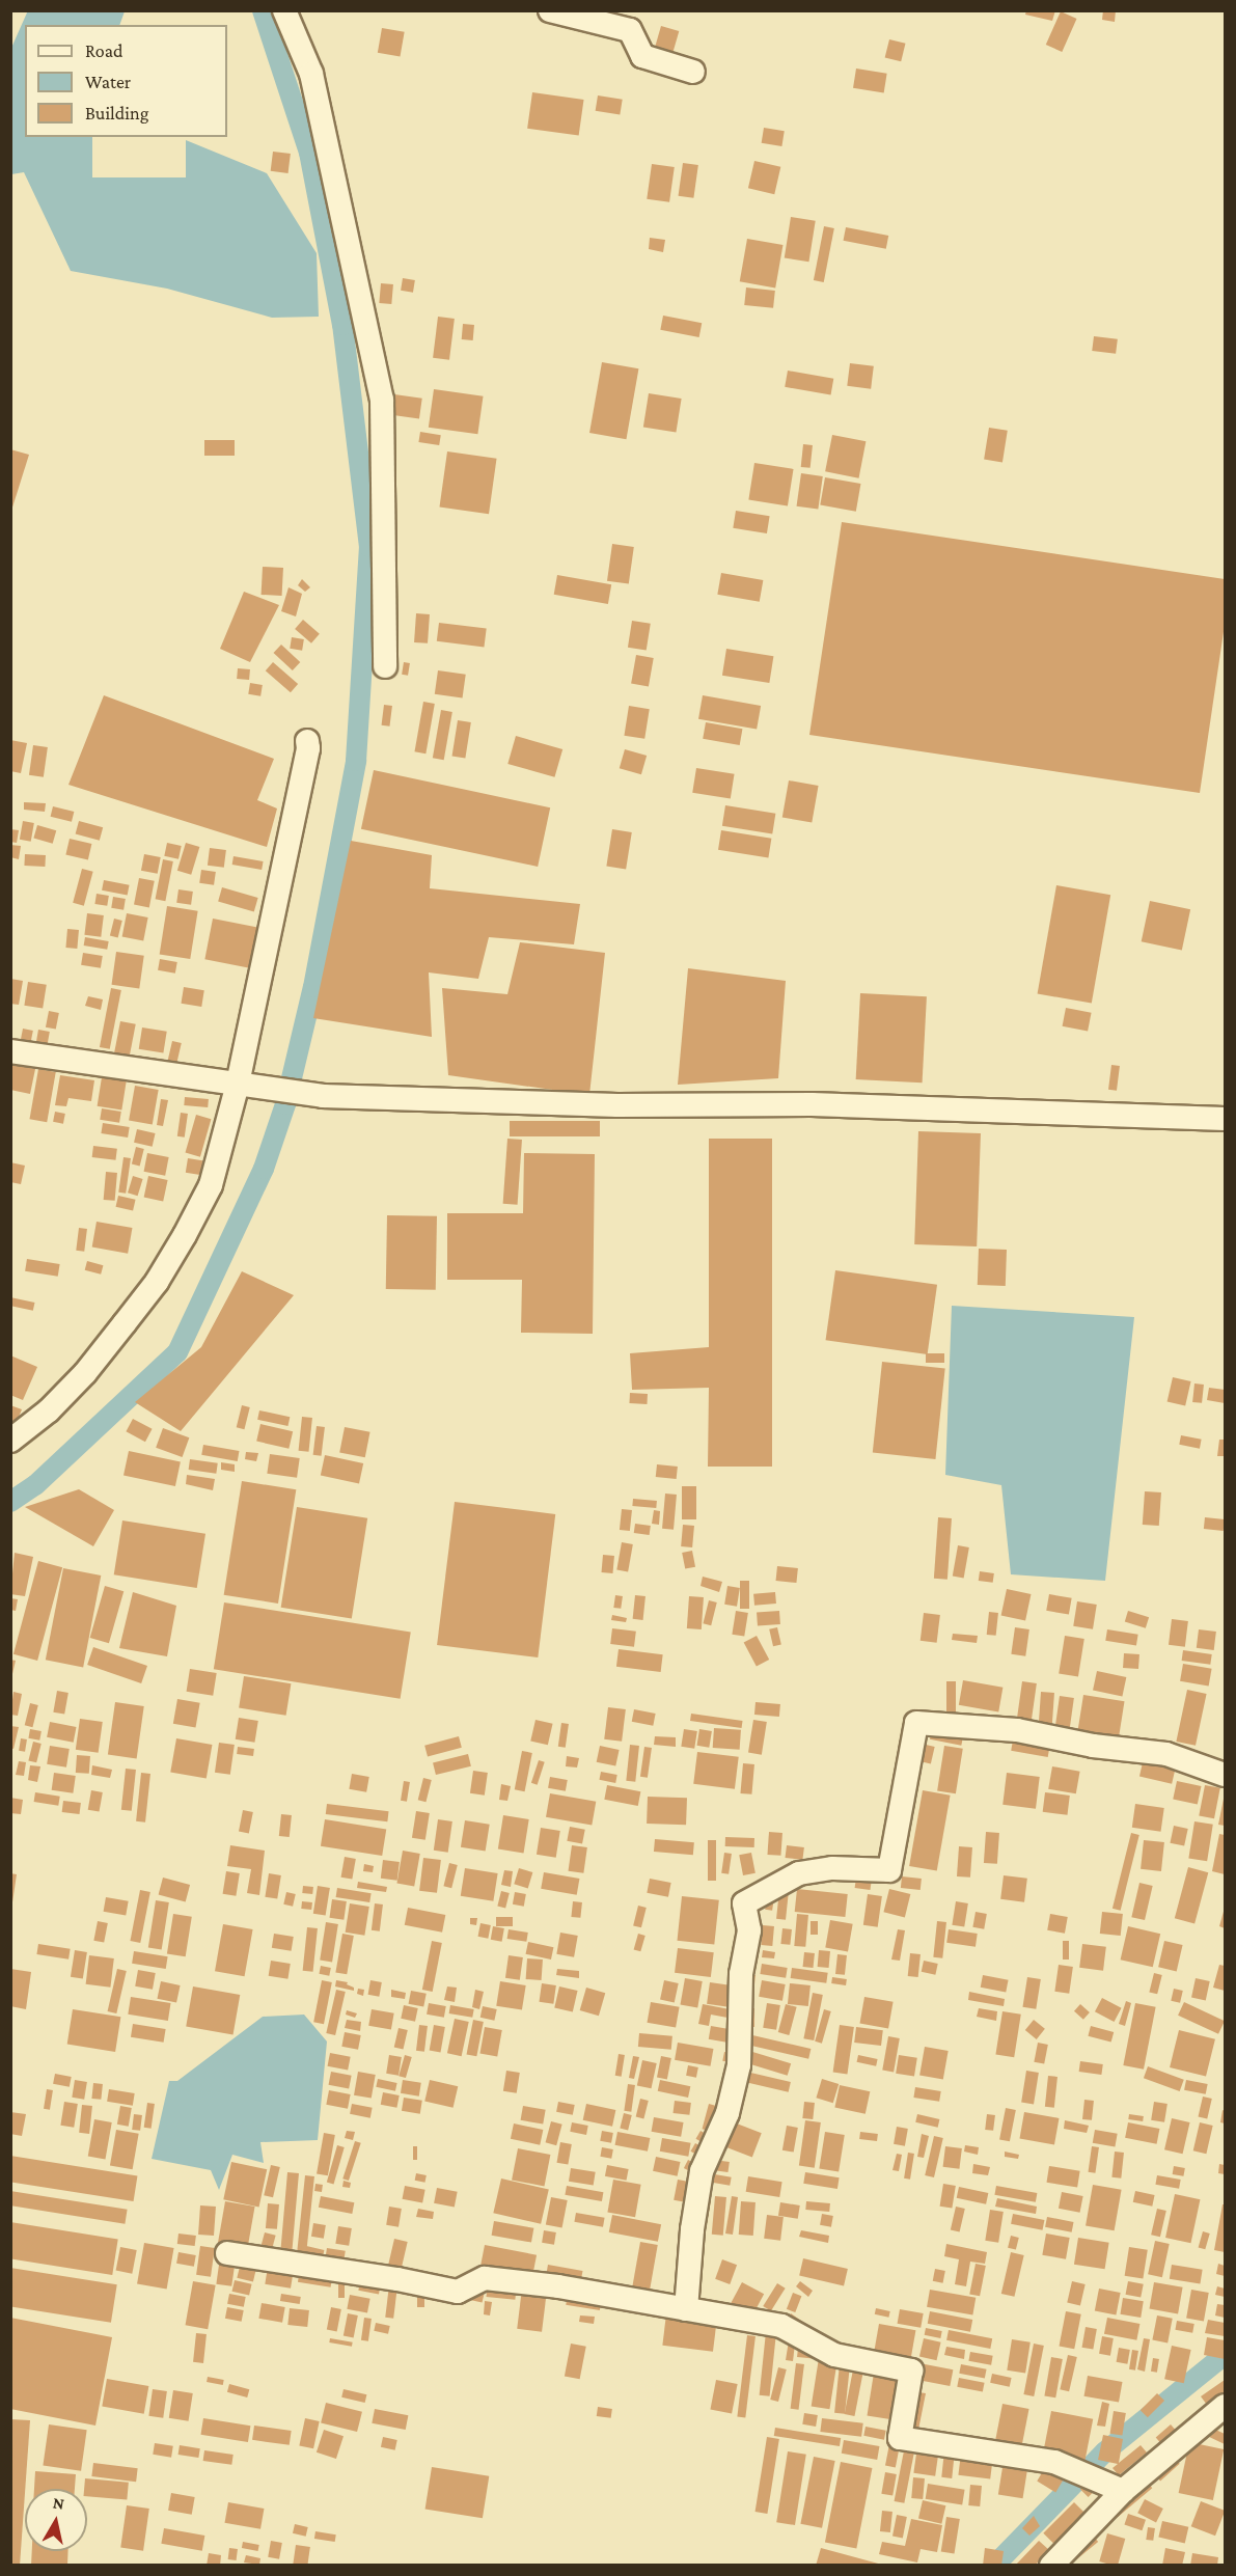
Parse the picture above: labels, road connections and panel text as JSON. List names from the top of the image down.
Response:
{
  "legend": ["Road", "Water", "Building"],
  "north": "top"
}
